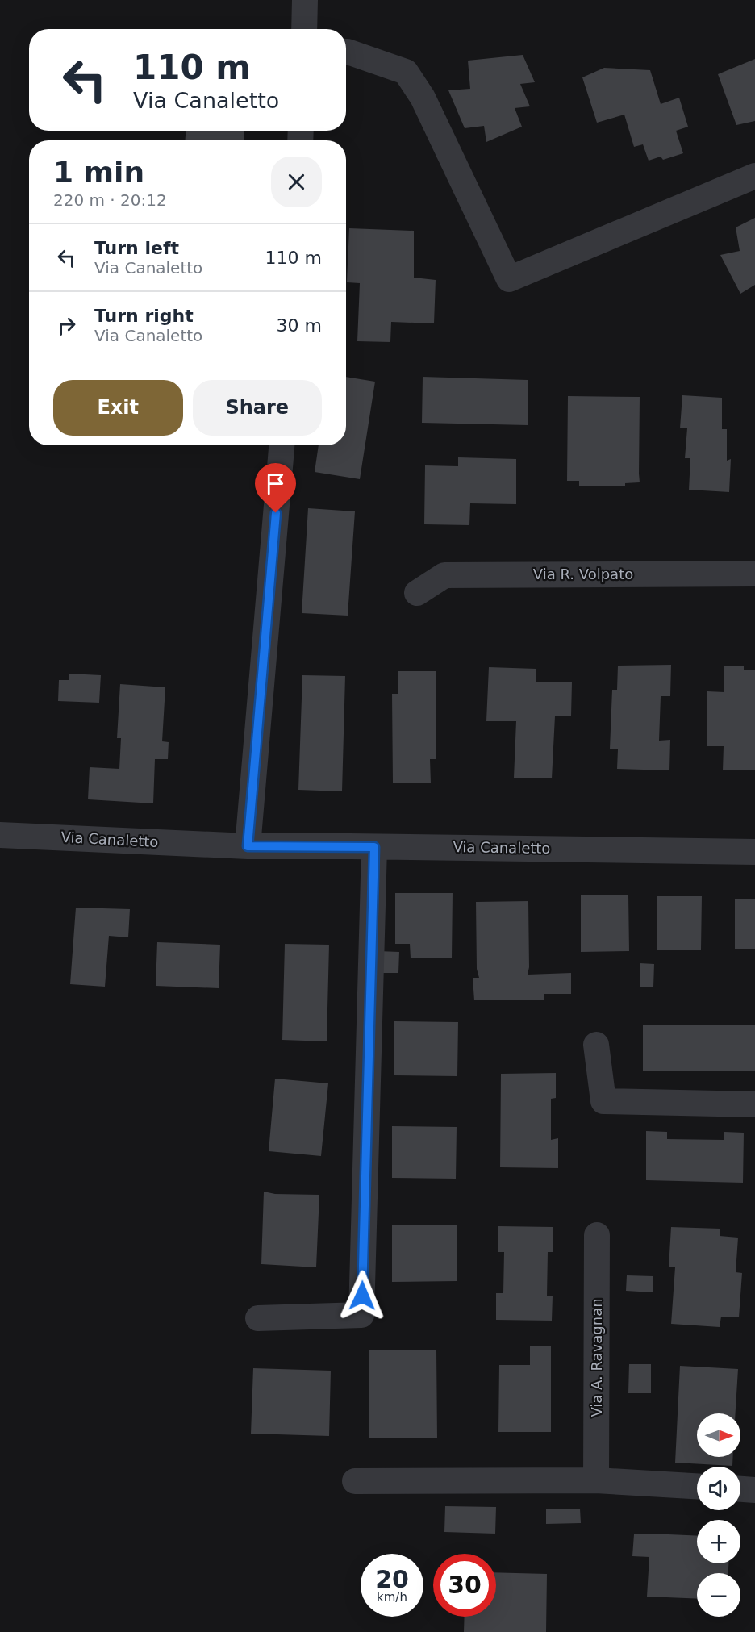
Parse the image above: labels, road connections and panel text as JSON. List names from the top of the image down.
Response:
{
  "streets": {
    "street": ["Via R. Volpato", "Via Canaletto", "Via A. Ravagnan"]
  },
  "north": "right",
  "page": {
    "turn": ["110 m", "Via Canaletto"],
    "heading": ["1 min", "220 m · 20:12"],
    "list": [
      {
        "name": "Turn left",
        "note": "Via Canaletto",
        "value": "110 m"
      },
      {
        "name": "Turn right",
        "note": "Via Canaletto",
        "value": "30 m"
      }
    ],
    "buttons": ["Exit", "Share"],
    "map_buttons": ["+", "−"],
    "speed": "20 km/h",
    "limit": "30"
  }
}
